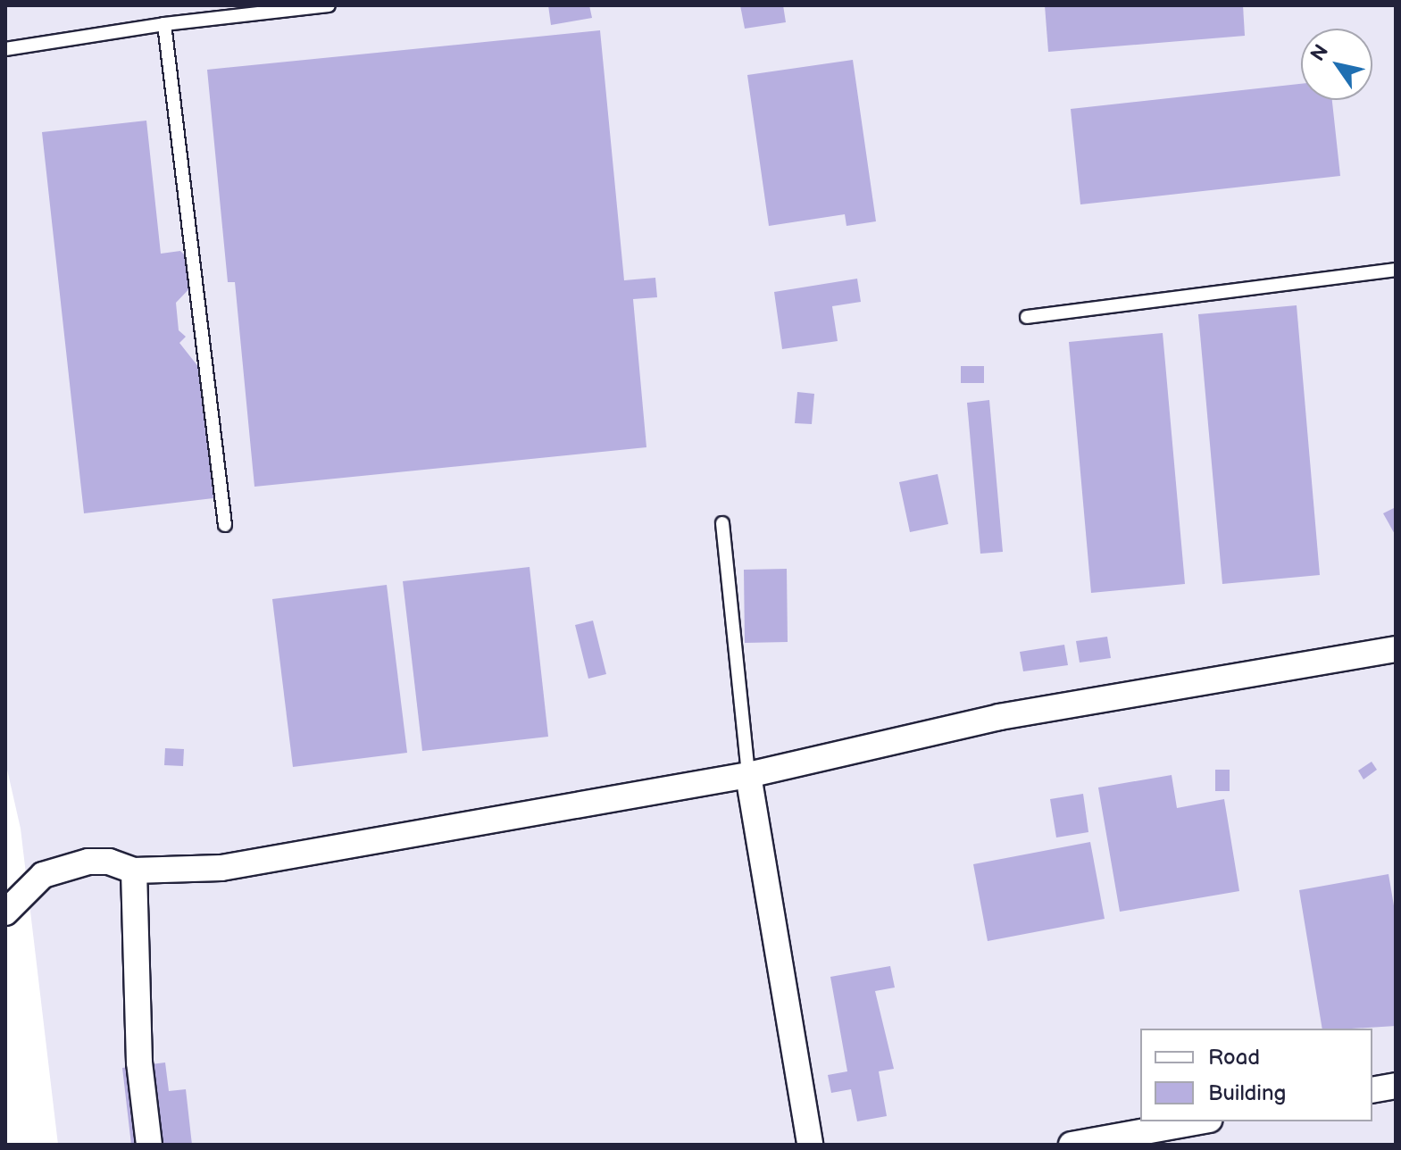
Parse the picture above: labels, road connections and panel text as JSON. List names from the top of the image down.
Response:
{
  "legend": ["Road", "Building"],
  "north": "top left"
}
